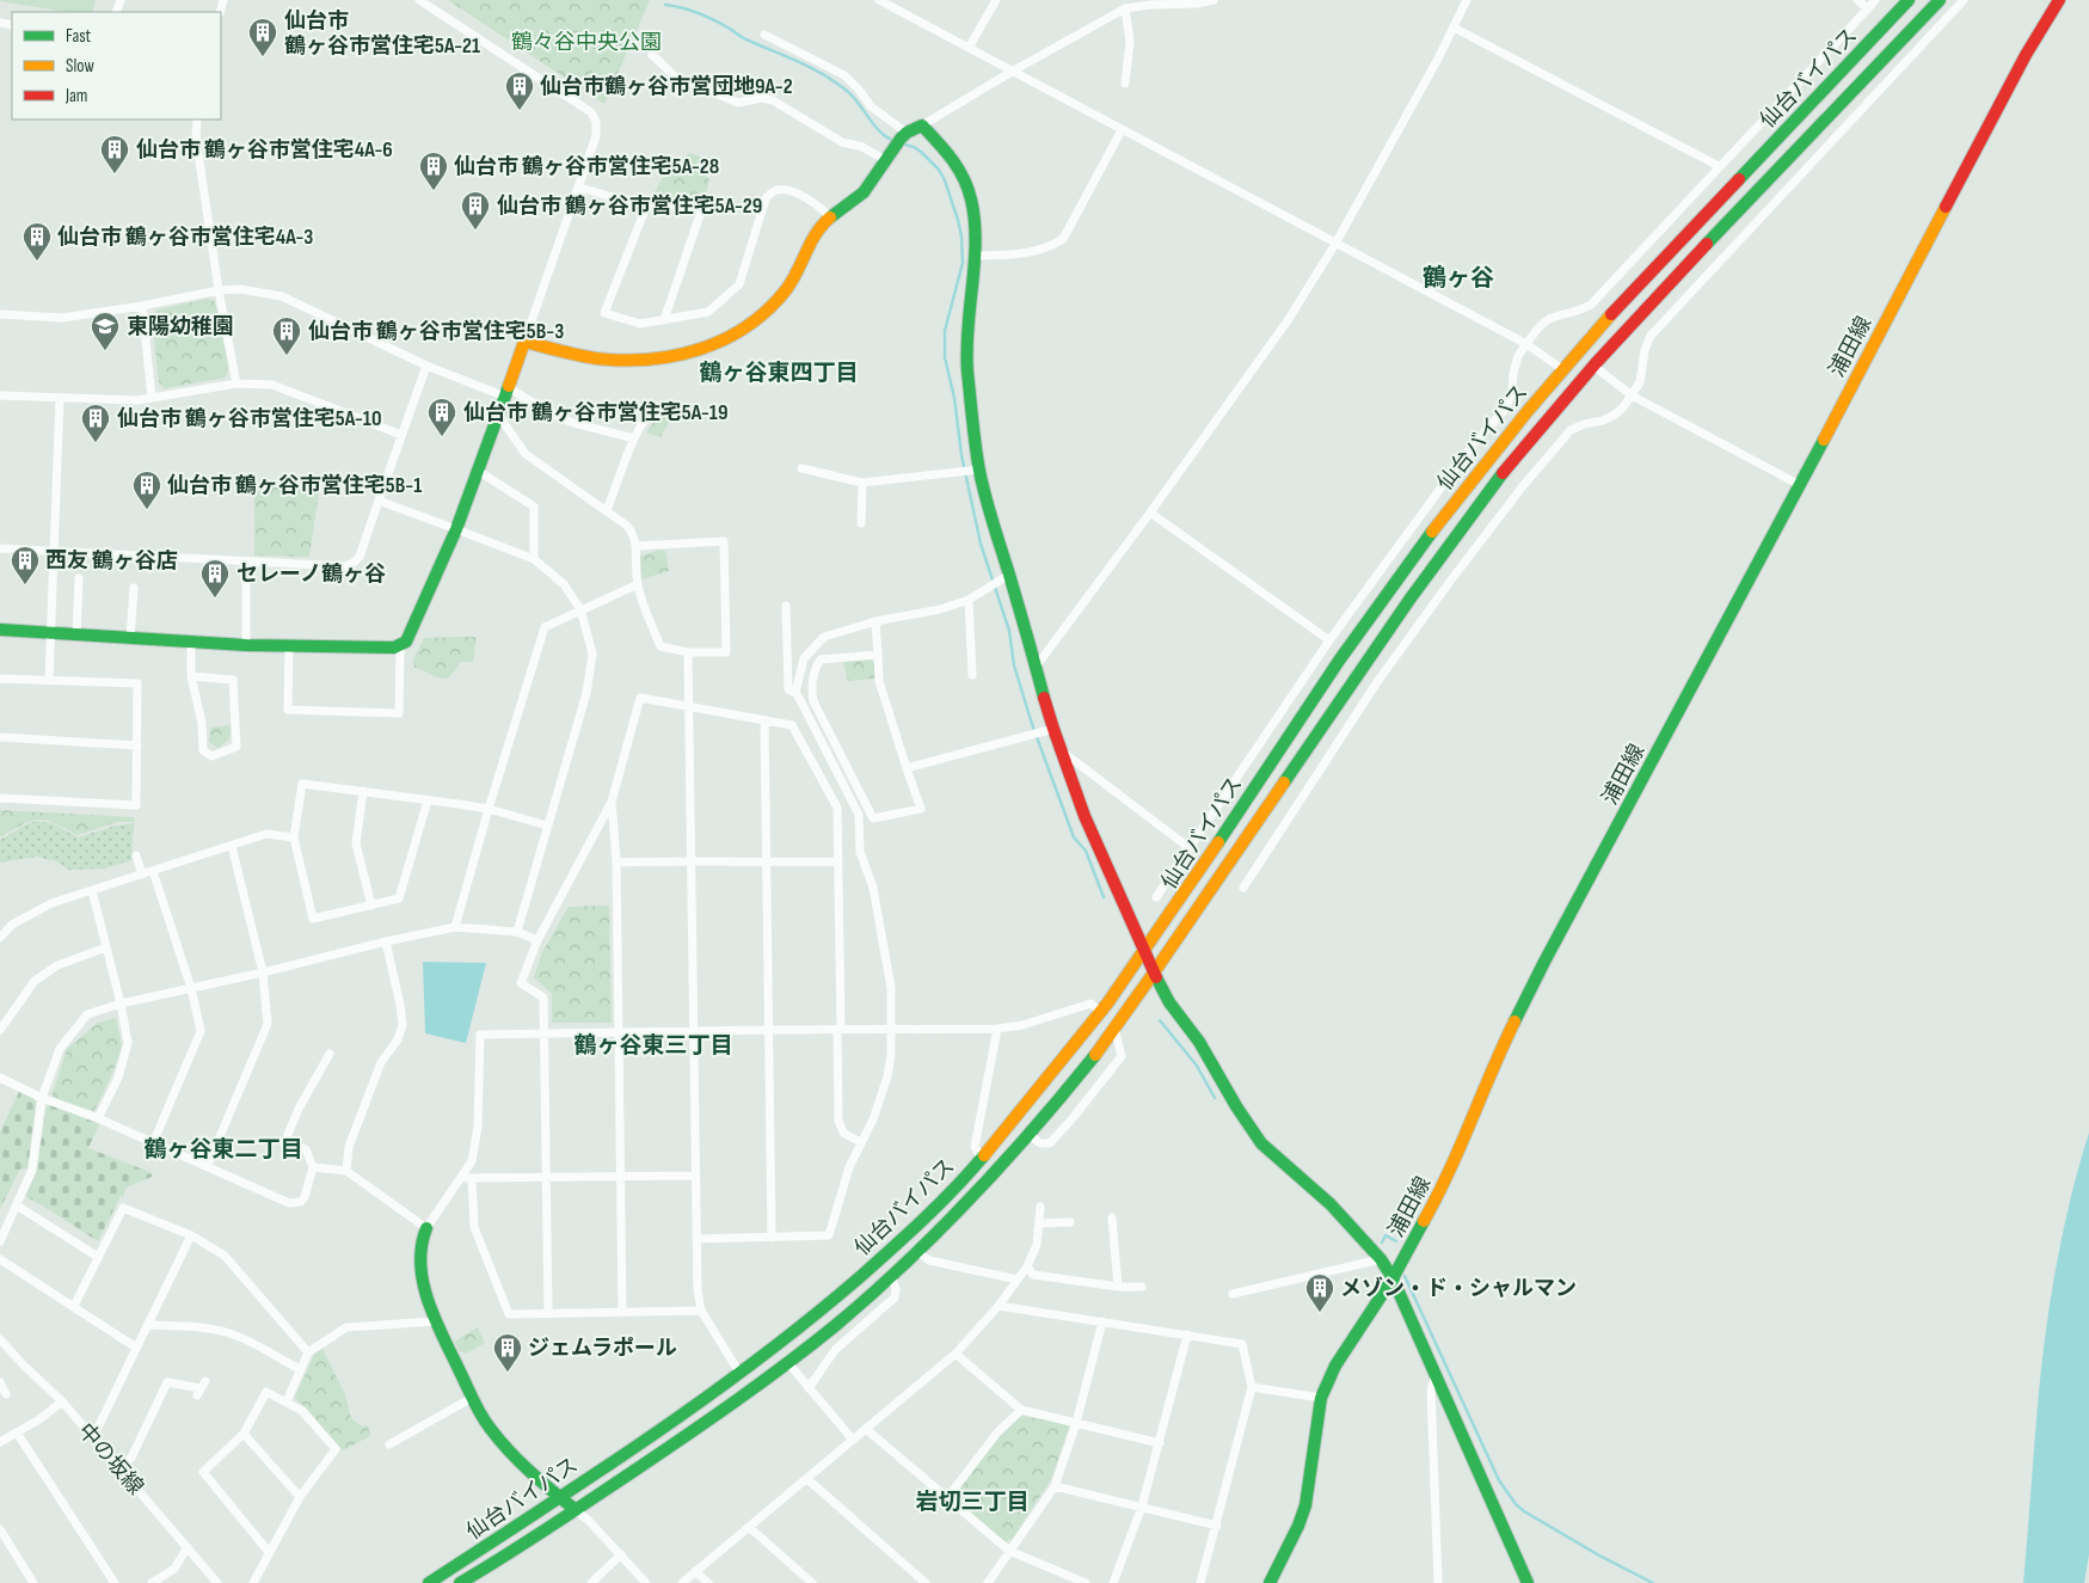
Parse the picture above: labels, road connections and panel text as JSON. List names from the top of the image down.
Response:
{
  "streets": {
    "main road": ["仙台バイパス", "浦田線"],
    "street": ["中の坂線"]
  },
  "districts": [
    "鶴ヶ谷",
    "鶴ヶ谷東四丁目",
    "鶴ヶ谷東三丁目",
    "鶴ヶ谷東二丁目",
    "岩切三丁目"
  ],
  "parks": ["鶴々谷中央公園"],
  "places": {
    "building": [
      "仙台市 鶴ヶ谷市営住宅5A-21",
      "仙台市鶴ヶ谷市営団地9A-2",
      "仙台市 鶴ヶ谷市営住宅4A-6",
      "仙台市 鶴ヶ谷市営住宅5A-28",
      "仙台市 鶴ヶ谷市営住宅5A-29",
      "仙台市 鶴ヶ谷市営住宅4A-3",
      "仙台市 鶴ヶ谷市営住宅5B-3",
      "仙台市 鶴ヶ谷市営住宅5A-19",
      "仙台市 鶴ヶ谷市営住宅5A-10",
      "仙台市 鶴ヶ谷市営住宅5B-1",
      "西友 鶴ヶ谷店",
      "セレーノ鶴ヶ谷",
      "メゾン・ド・シャルマン",
      "ジェムラポール"
    ],
    "school or university": ["東陽幼稚園"]
  },
  "legend": ["Fast", "Slow", "Jam"]
}
